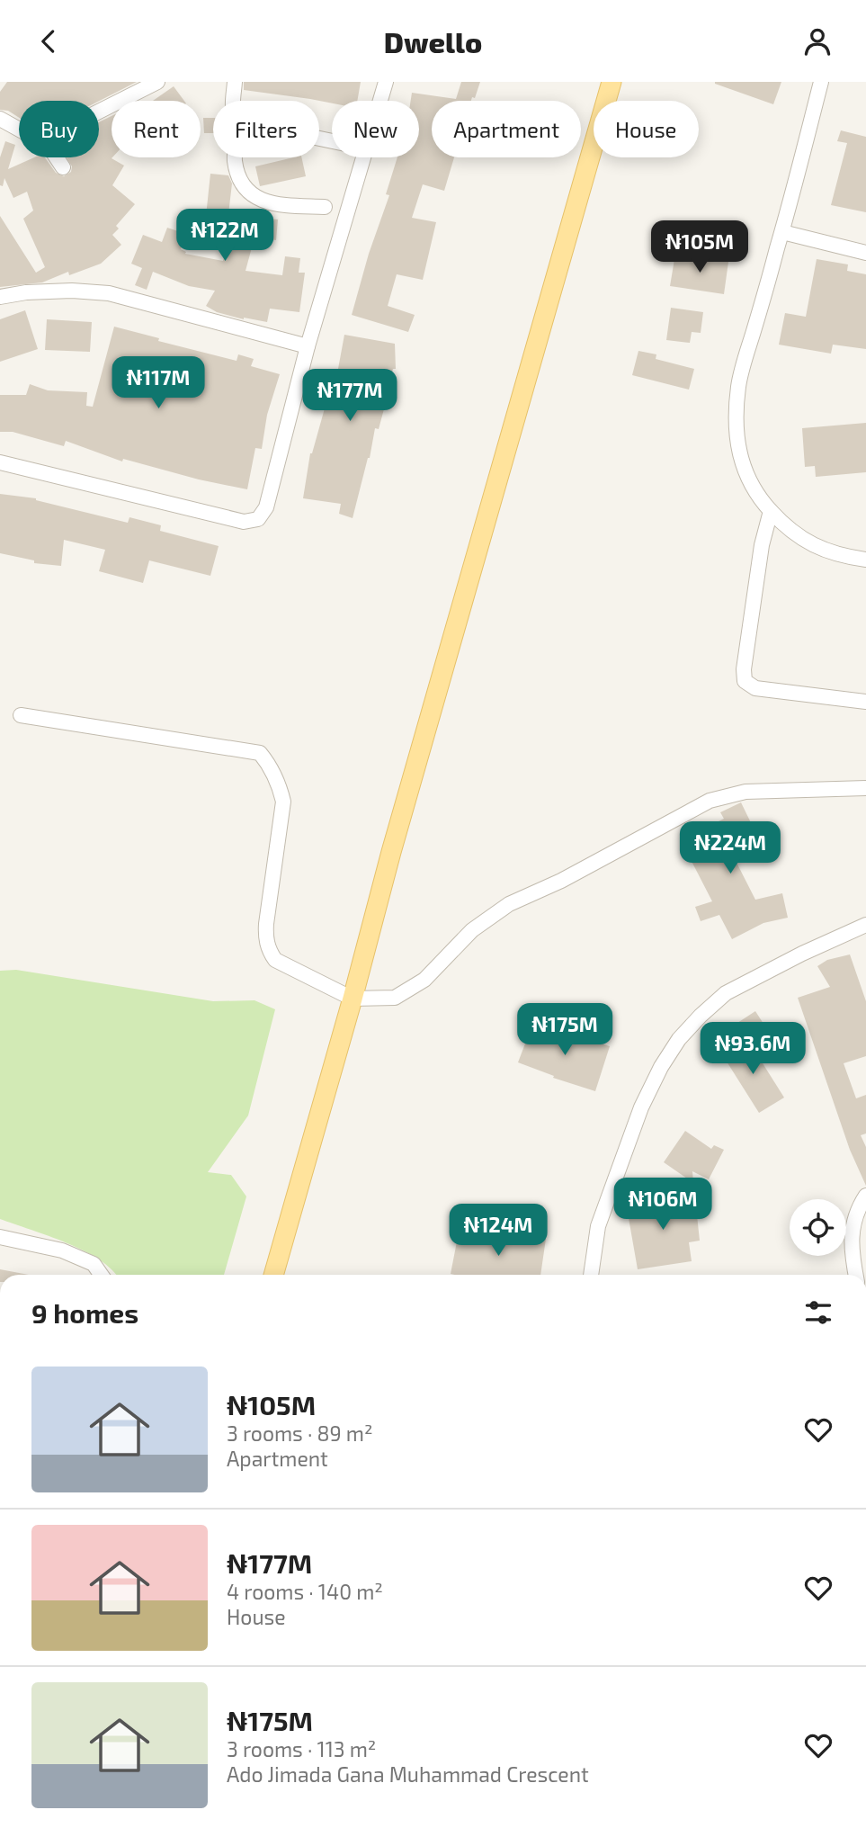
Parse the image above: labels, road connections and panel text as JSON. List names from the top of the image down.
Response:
{
  "page": {
    "header": "Dwello",
    "chip": [
      "Buy",
      "Rent",
      "Filters",
      "New",
      "Apartment",
      "House"
    ],
    "price": [
      "₦122M",
      "₦105M",
      "₦117M",
      "₦177M",
      "₦224M",
      "₦175M",
      "₦93.6M",
      "₦106M",
      "₦124M"
    ],
    "heading": "9 homes",
    "list": [
      {
        "name": "₦105M",
        "note": "3 rooms · 89 m² · Apartment"
      },
      {
        "name": "₦177M",
        "note": "4 rooms · 140 m² · House"
      },
      {
        "name": "₦175M",
        "note": "3 rooms · 113 m² · Ado Jimada Gana Muhammad Crescent"
      }
    ]
  }
}
